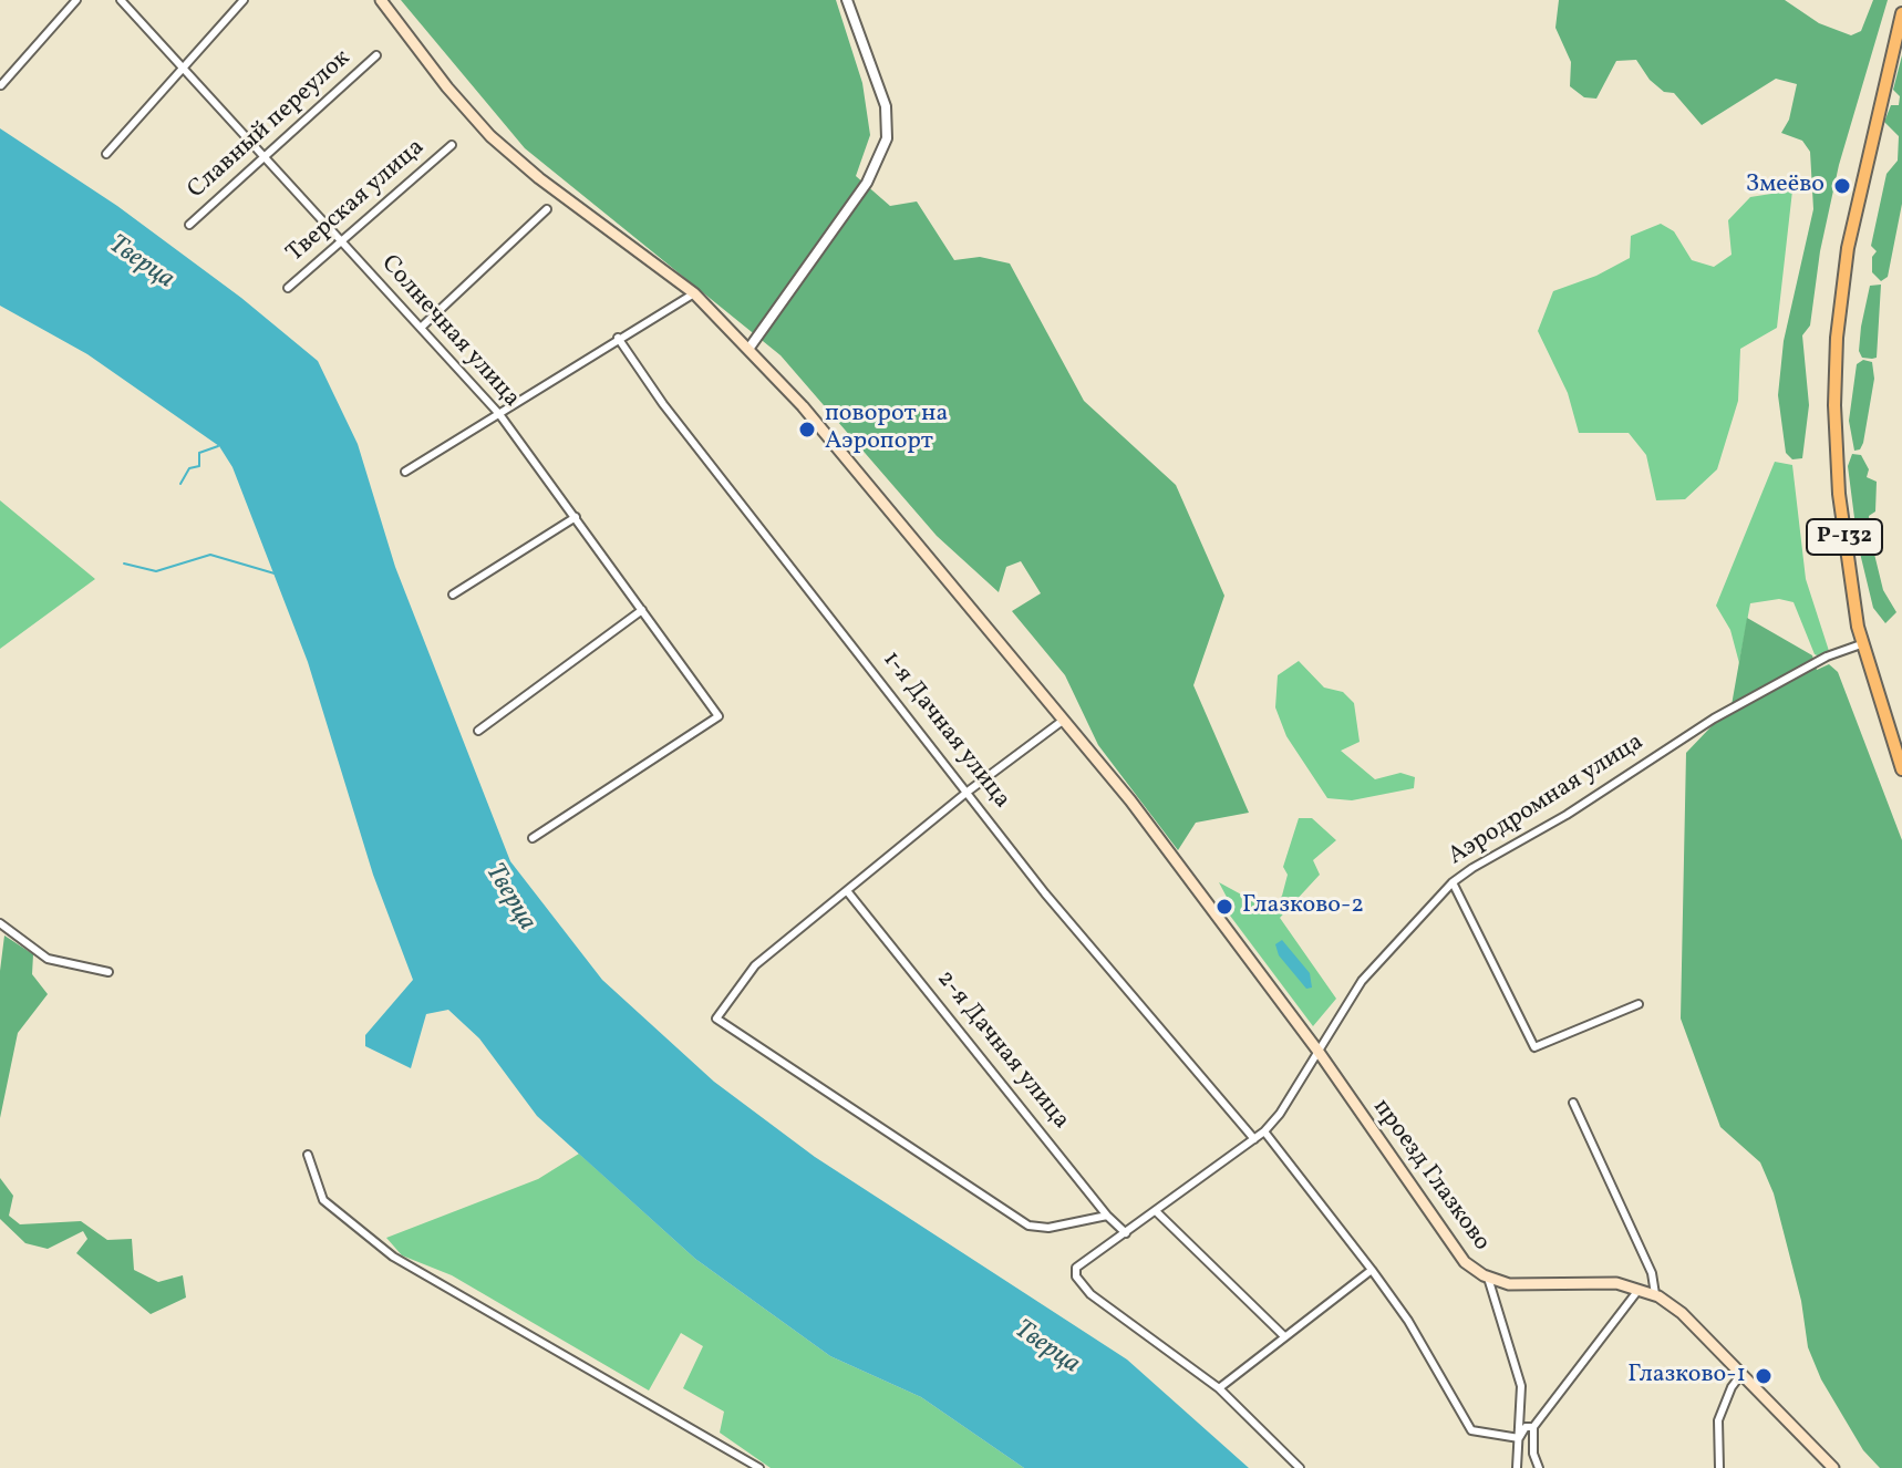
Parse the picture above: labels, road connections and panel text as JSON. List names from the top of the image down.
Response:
{
  "streets": {
    "main road": ["Р-132", "проезд Глазково"],
    "street": [
      "Славный переулок",
      "Тверская улица",
      "Солнечная улица",
      "1-я Дачная улица",
      "Аэродромная улица",
      "2-я Дачная улица"
    ]
  },
  "crossings": [
    ["Славный переулок", "Солнечная улица"],
    ["Тверская улица", "Солнечная улица"],
    ["Р-132", "Аэродромная улица"],
    ["1-я Дачная улица", "Аэродромная улица"],
    ["Аэродромная улица", "2-я Дачная улица"],
    ["Аэродромная улица", "проезд Глазково"]
  ],
  "water": ["Тверца"],
  "places": [
    "Змеёво",
    "поворот на Аэропорт",
    "Глазково-2",
    "Глазково-1"
  ]
}
